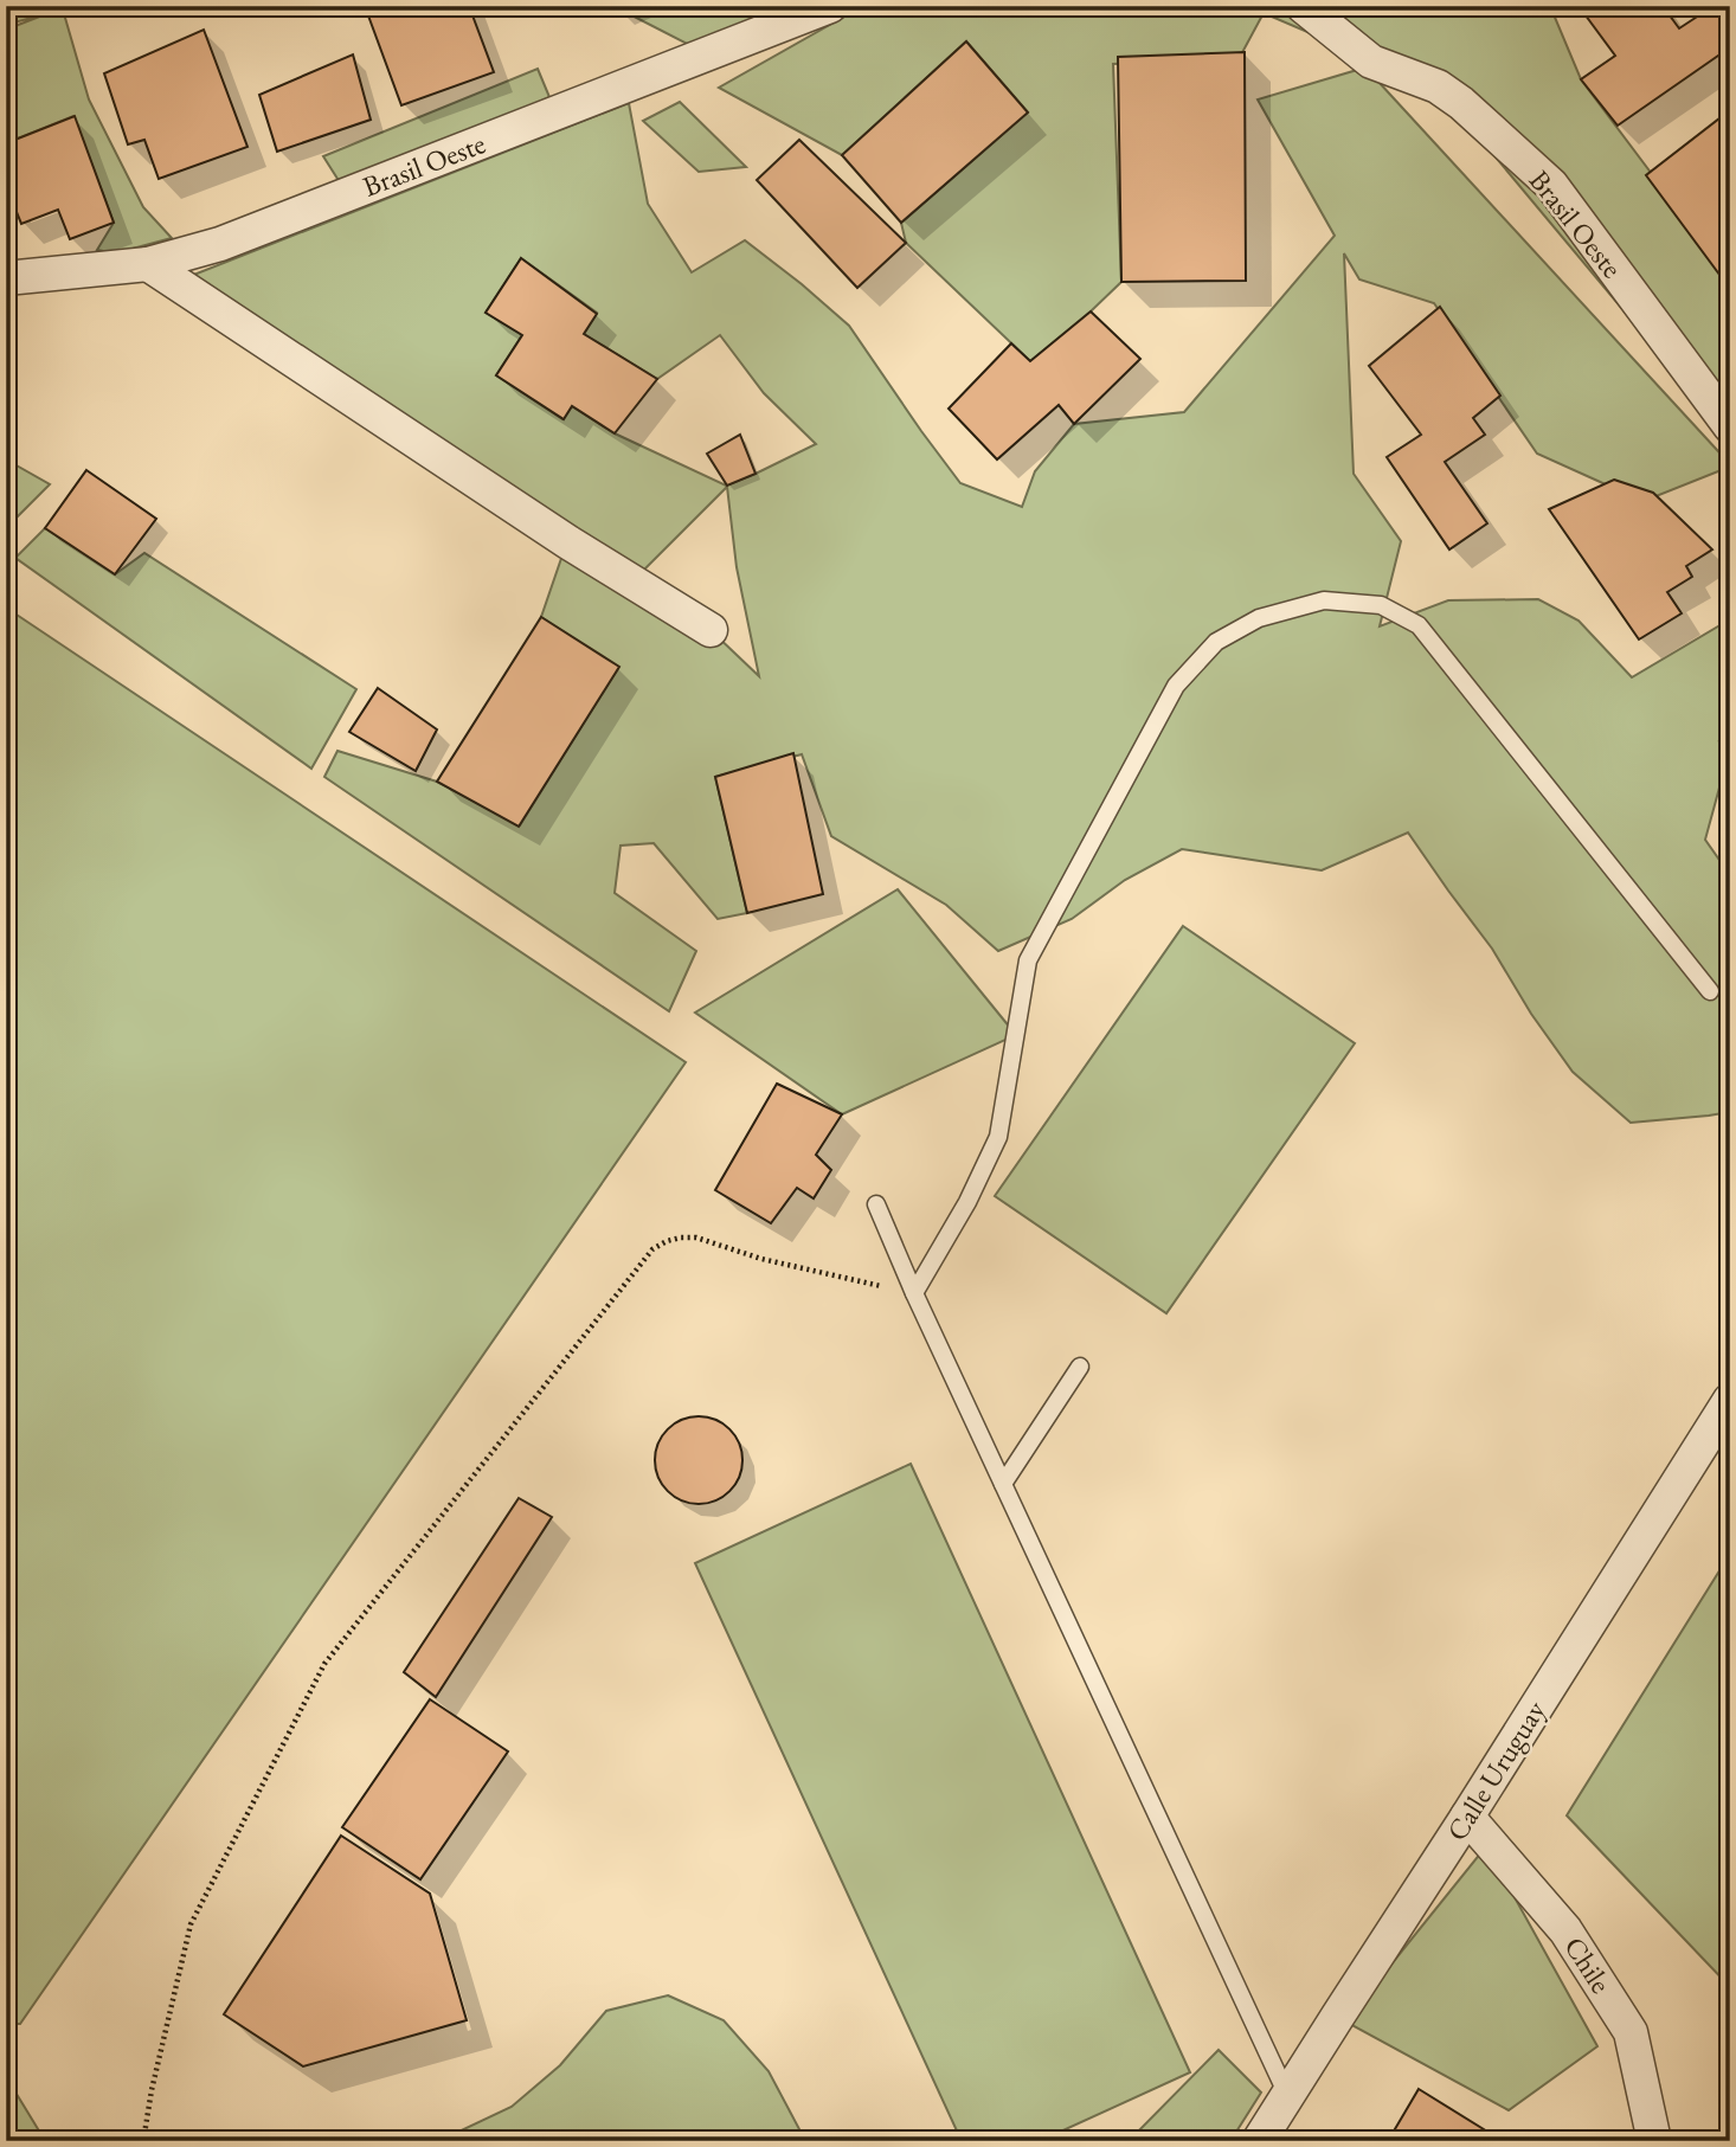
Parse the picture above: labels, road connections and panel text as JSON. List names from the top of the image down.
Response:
{
  "streets": {
    "street": ["Brasil Oeste", "Calle Uruguay", "Chile"]
  },
  "crossings": [
    ["Calle Uruguay", "Chile"]
  ]
}
